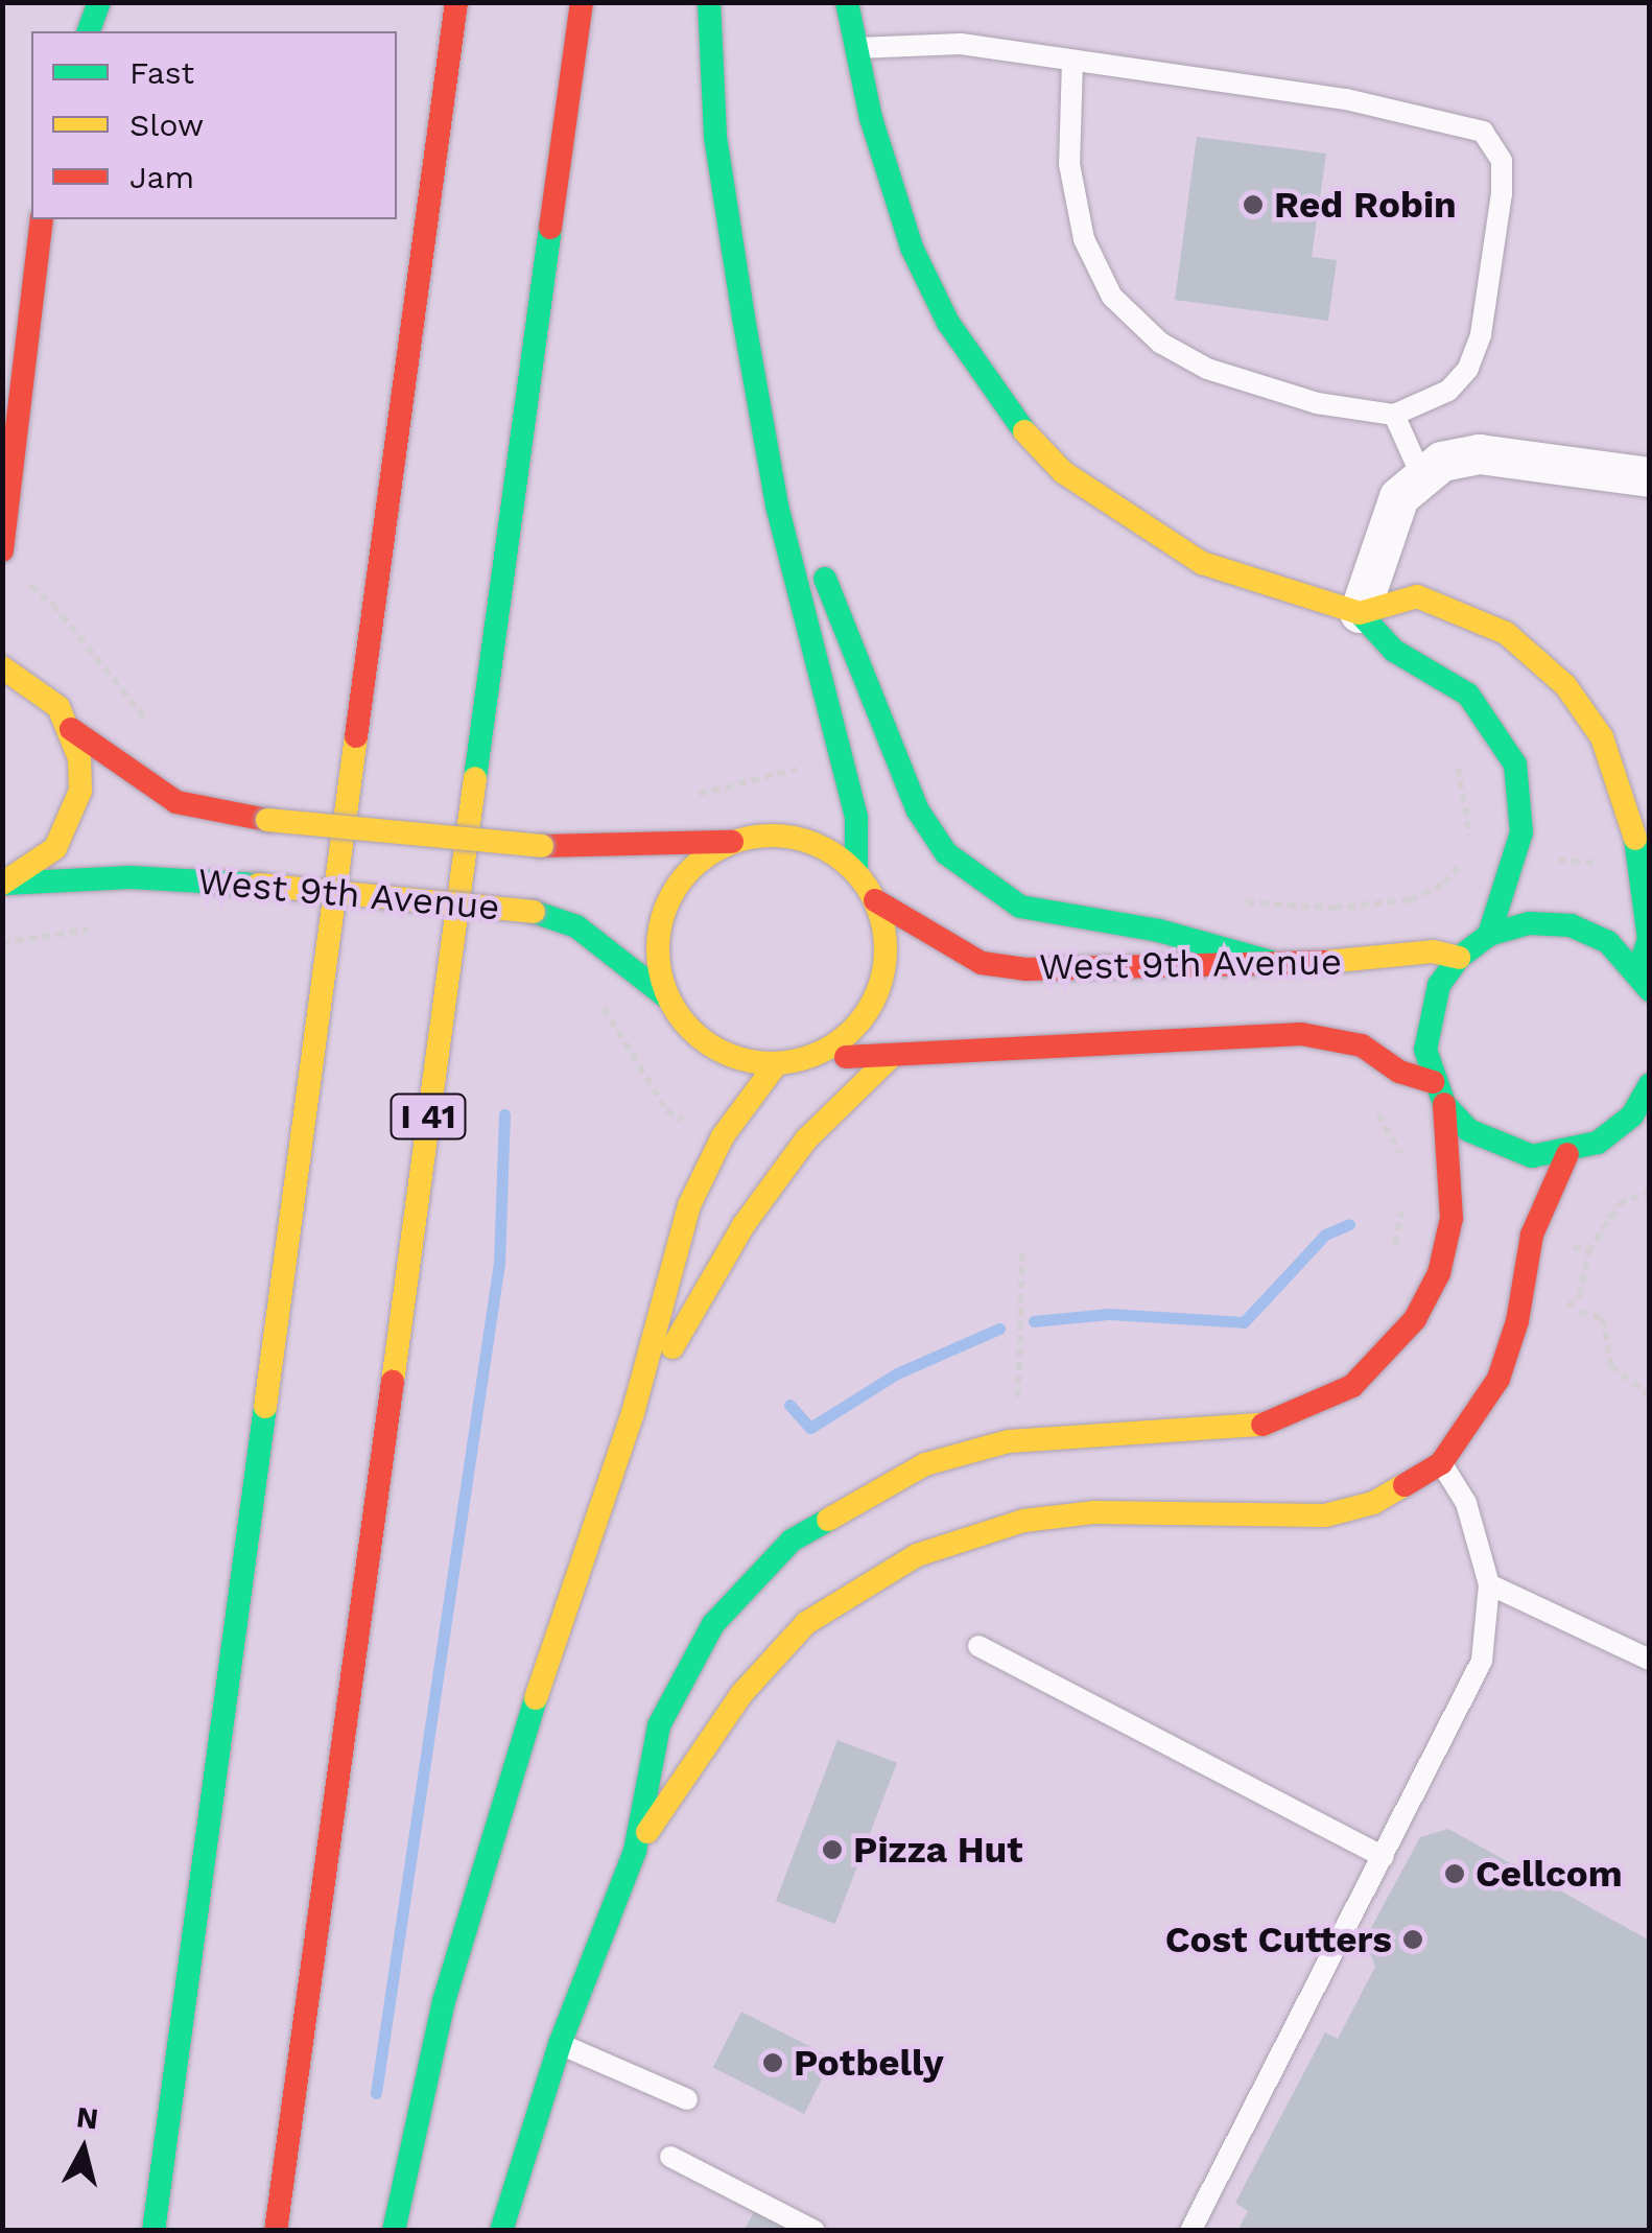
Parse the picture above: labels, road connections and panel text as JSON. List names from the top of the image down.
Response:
{
  "streets": {
    "main road": ["West 9th Avenue", "I 41"]
  },
  "places": [
    "Red Robin",
    "Pizza Hut",
    "Cellcom",
    "Cost Cutters",
    "Potbelly"
  ],
  "legend": ["Fast", "Slow", "Jam"],
  "north": "top"
}
